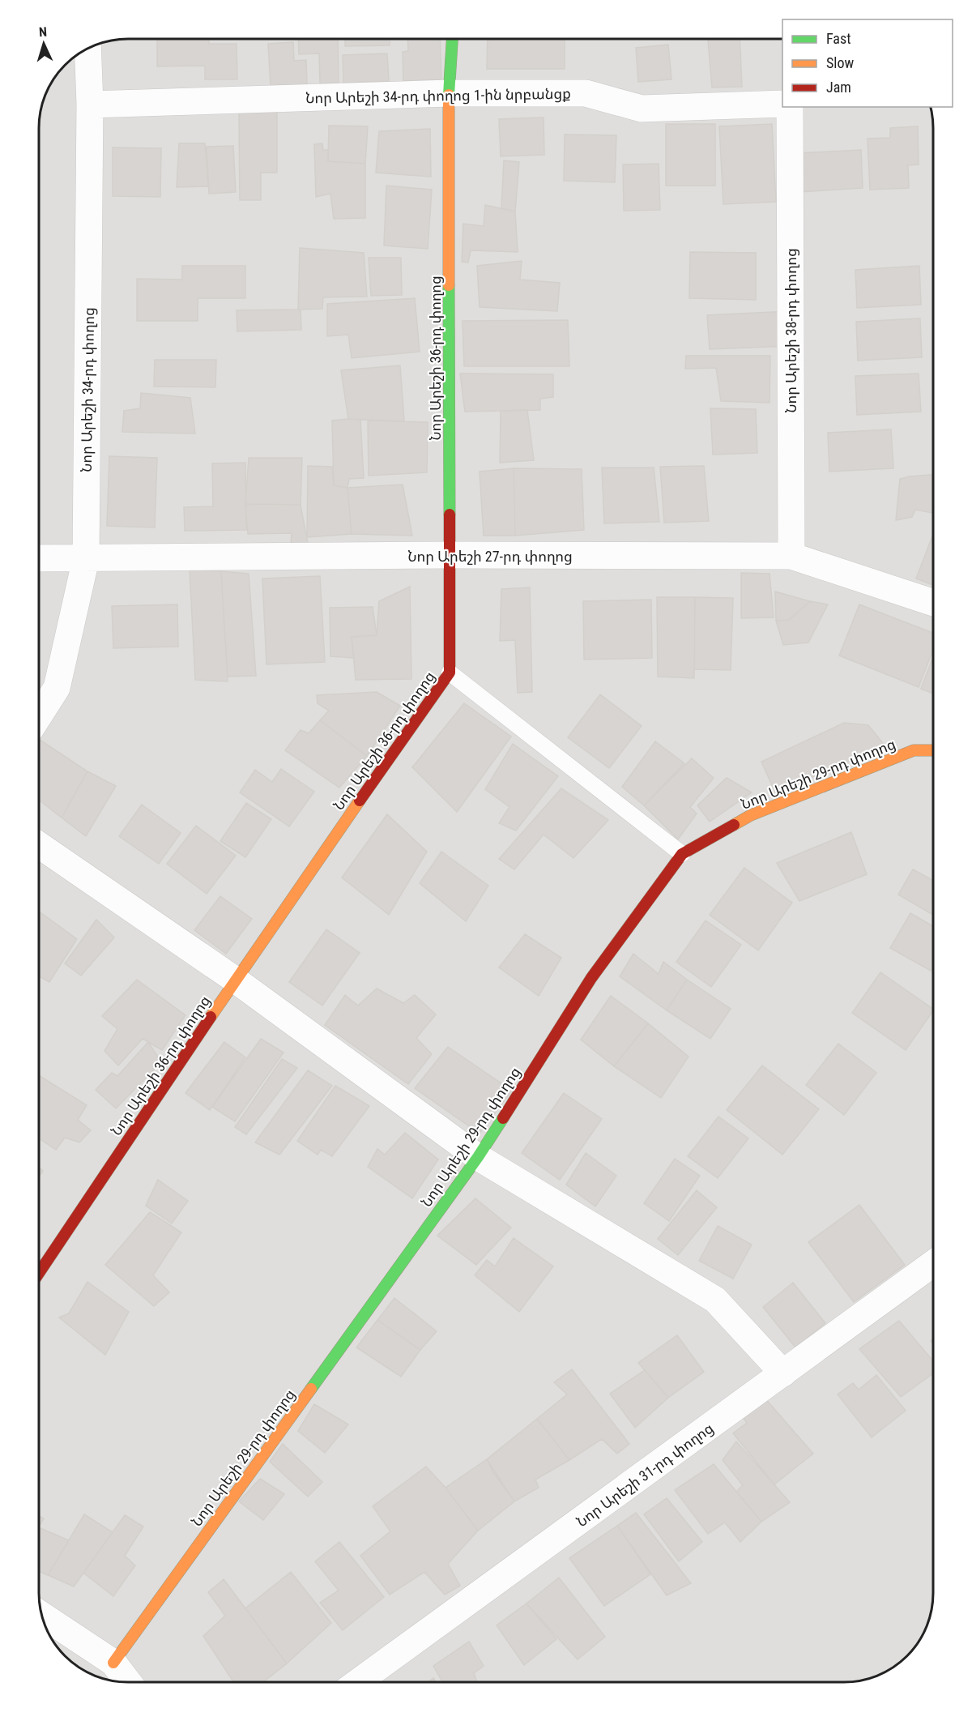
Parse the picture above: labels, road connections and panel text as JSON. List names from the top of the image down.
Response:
{
  "streets": {
    "street": [
      "Նոր Արեշի 34-րդ փողոց 1-ին նրբանցք",
      "Նոր Արեշի 38-րդ փողոց",
      "Նոր Արեշի 36-րդ փողոց",
      "Նոր Արեշի 34-րդ փողոց",
      "Նոր Արեշի 27-րդ փողոց",
      "Նոր Արեշի 29-րդ փողոց",
      "Նոր Արեշի 31-րդ փողոց"
    ]
  },
  "crossings": [
    ["Նոր Արեշի 34-րդ փողոց 1-ին նրբանցք", "Նոր Արեշի 36-րդ փողոց"],
    ["Նոր Արեշի 34-րդ փողոց 1-ին նրբանցք", "Նոր Արեշի 34-րդ փողոց"],
    ["Նոր Արեշի 38-րդ փողոց", "Նոր Արեշի 27-րդ փողոց"],
    ["Նոր Արեշի 36-րդ փողոց", "Նոր Արեշի 27-րդ փողոց"],
    ["Նոր Արեշի 34-րդ փողոց", "Նոր Արեշի 27-րդ փողոց"]
  ],
  "legend": ["Fast", "Slow", "Jam"],
  "north": "top"
}
